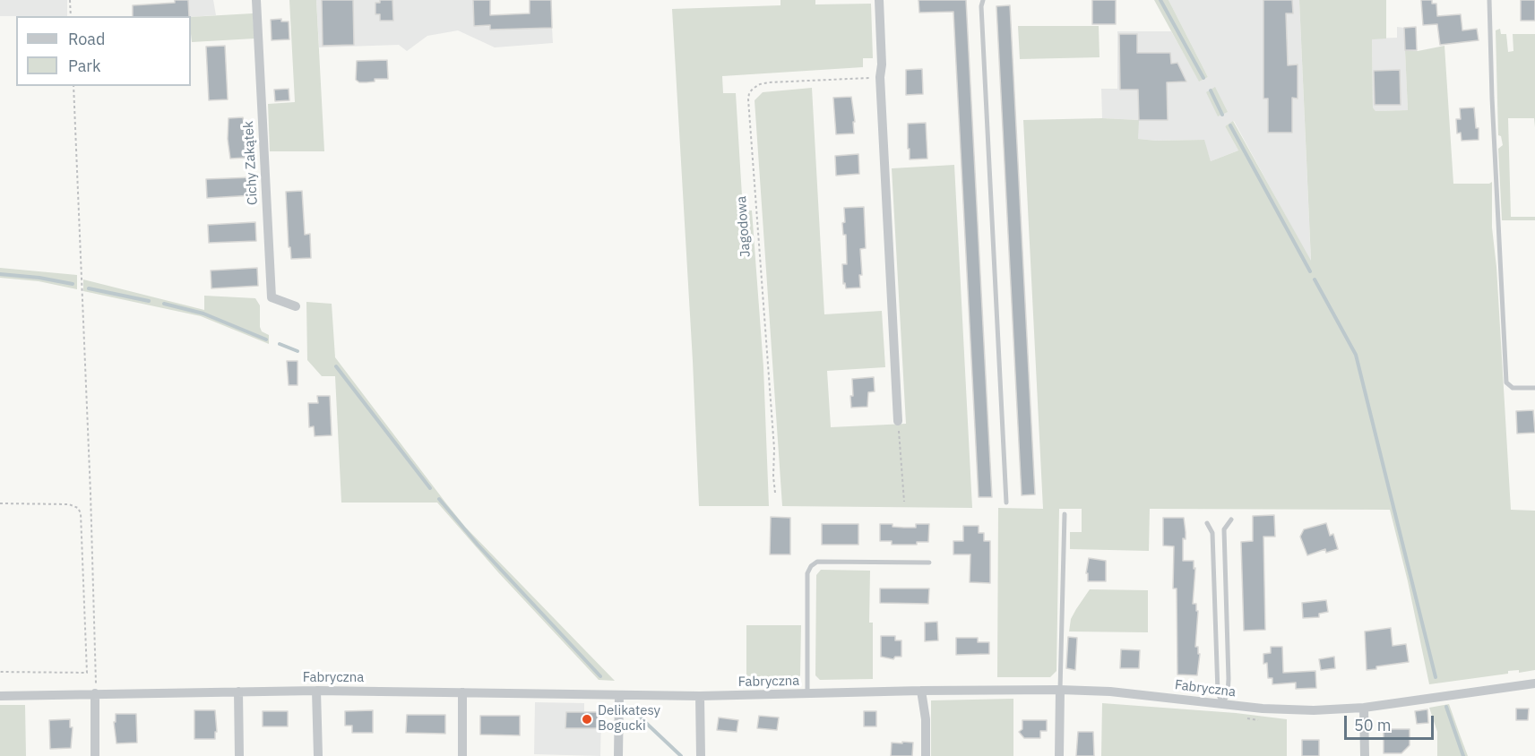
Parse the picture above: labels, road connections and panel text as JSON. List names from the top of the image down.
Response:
{
  "streets": {
    "street": ["Cichy Zakątek", "Fabryczna"],
    "path": ["Jagodowa"]
  },
  "places": ["Delikatesy Bogucki"],
  "legend": ["Road", "Park"],
  "scale_bar": "50 m"
}
